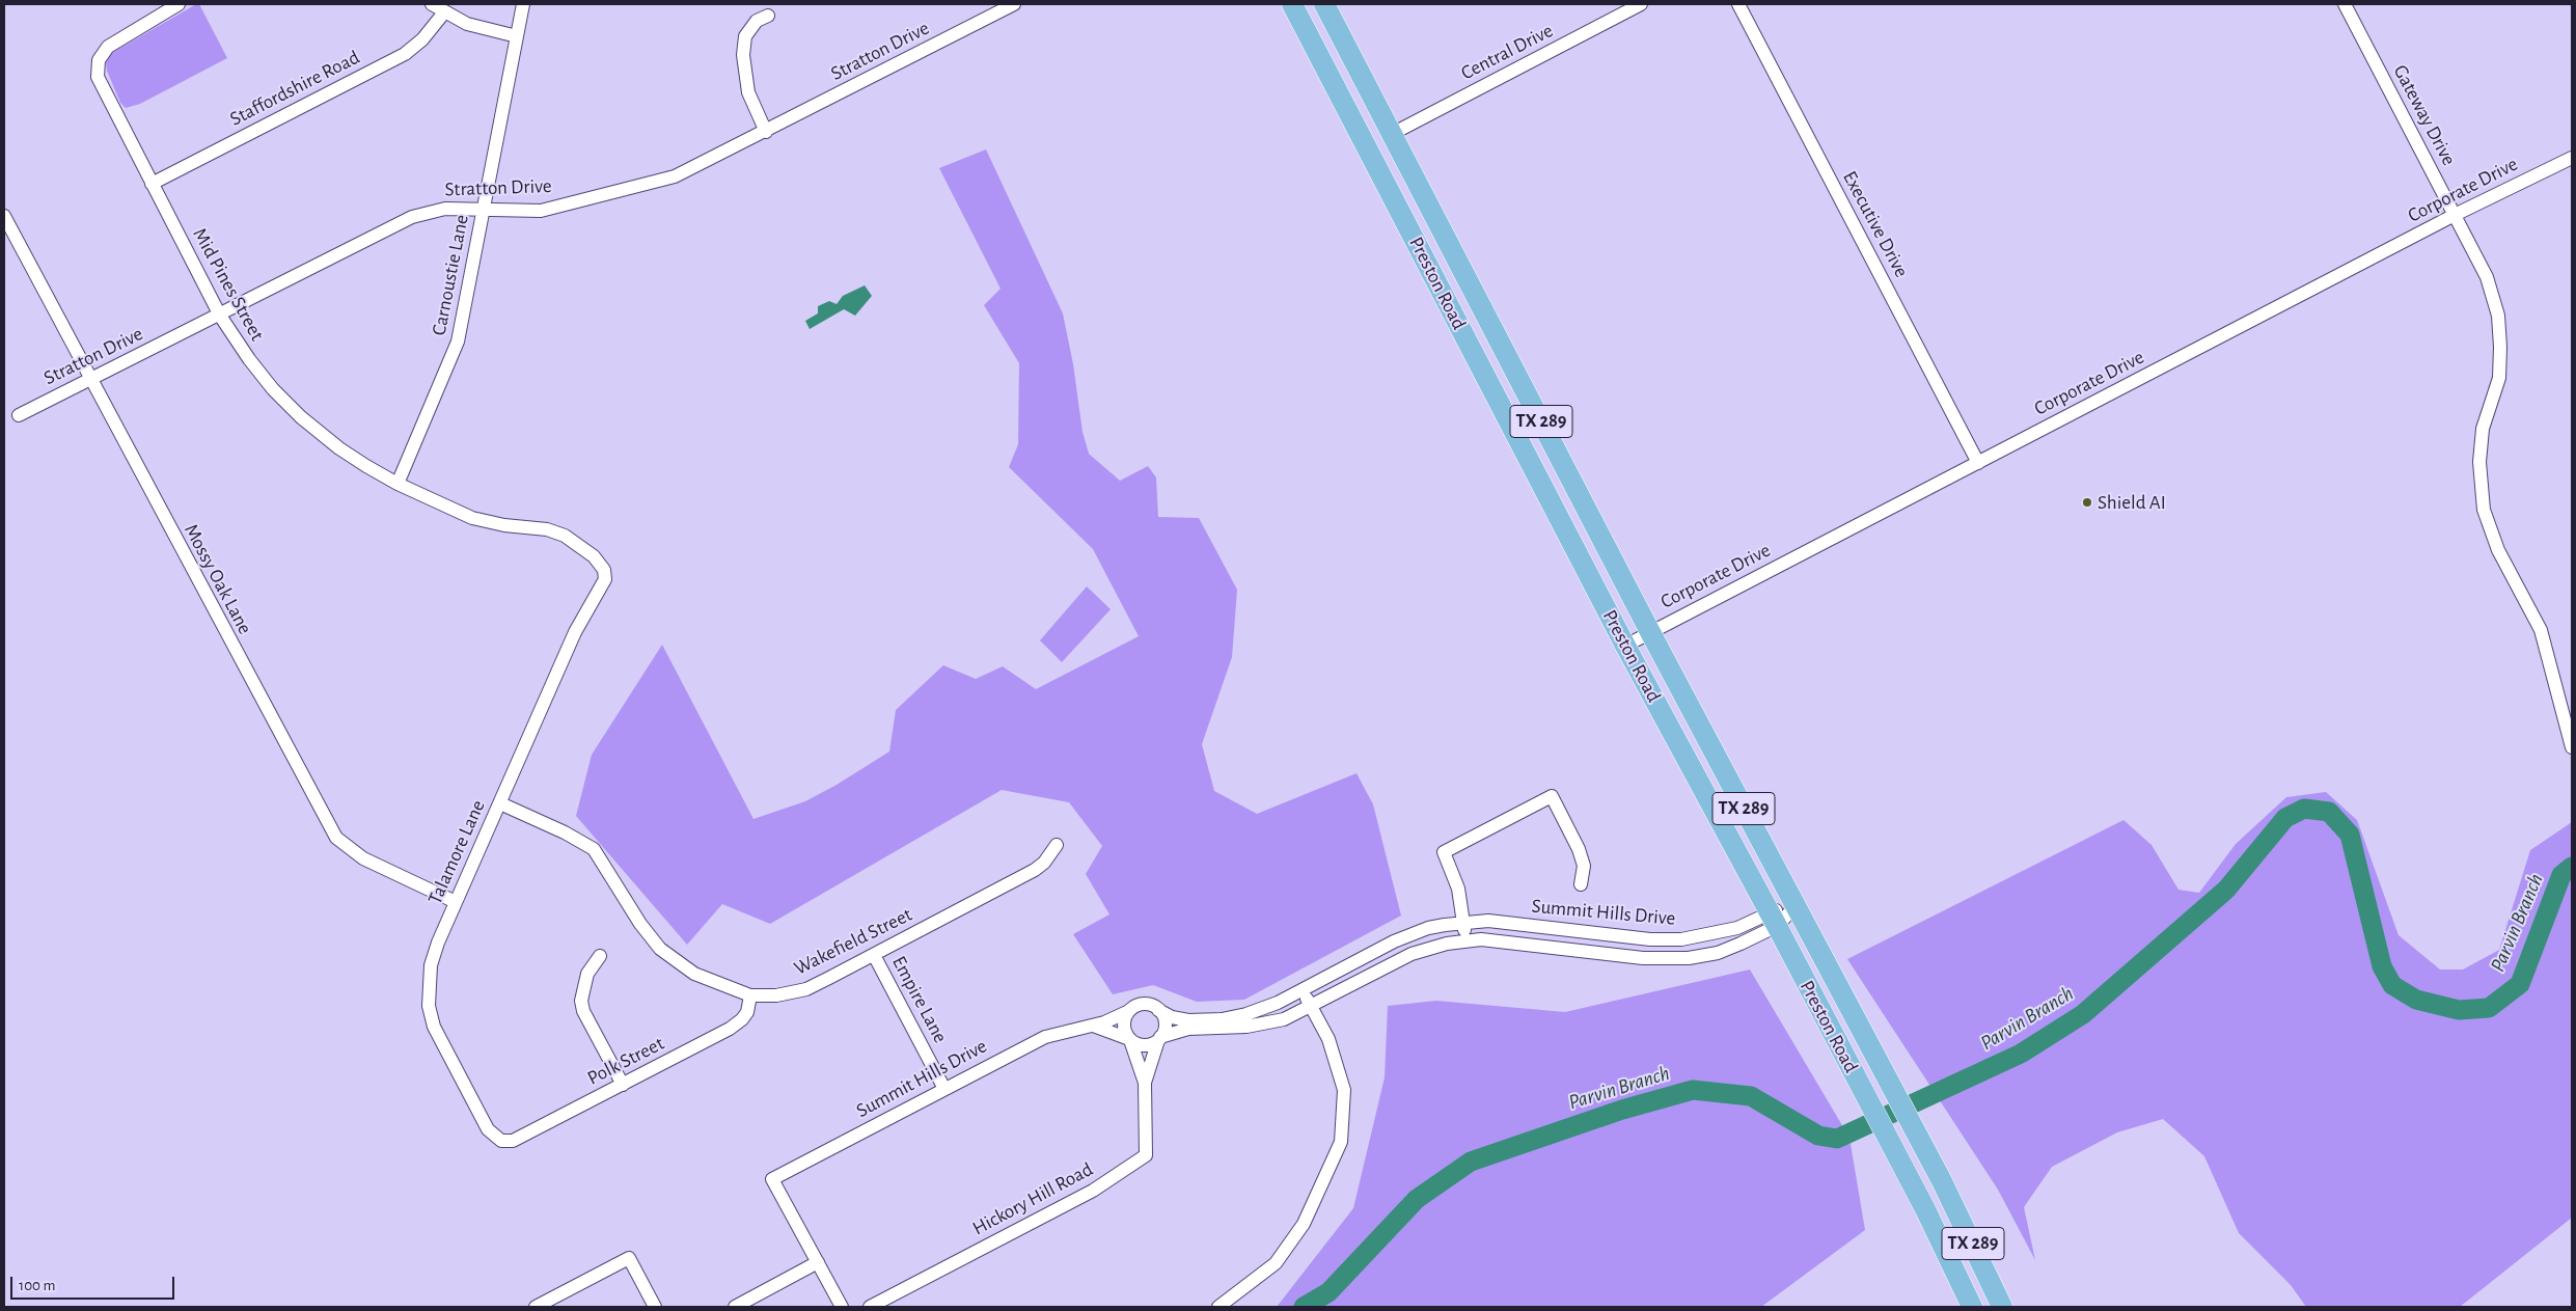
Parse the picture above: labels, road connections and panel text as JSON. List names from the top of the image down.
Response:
{
  "streets": {
    "main road": ["Preston Road", "TX 289"],
    "street": [
      "Stratton Drive",
      "Central Drive",
      "Staffordshire Road",
      "Gateway Drive",
      "Corporate Drive",
      "Executive Drive",
      "Carnoustie Lane",
      "Mid Pines Street",
      "Mossy Oak Lane",
      "Talamore Lane",
      "Summit Hills Drive",
      "Wakefield Street",
      "Empire Lane",
      "Polk Street",
      "Hickory Hill Road"
    ]
  },
  "crossings": [
    ["Stratton Drive", "Carnoustie Lane"],
    ["Stratton Drive", "Mid Pines Street"],
    ["Stratton Drive", "Mossy Oak Lane"],
    ["Central Drive", "Preston Road"],
    ["Staffordshire Road", "Mid Pines Street"],
    ["Gateway Drive", "Corporate Drive"],
    ["Corporate Drive", "Executive Drive"],
    ["Corporate Drive", "Preston Road"],
    ["Carnoustie Lane", "Mid Pines Street"],
    ["Preston Road", "Summit Hills Drive"],
    ["Mid Pines Street", "Talamore Lane"],
    ["Mossy Oak Lane", "Talamore Lane"],
    ["Talamore Lane", "Wakefield Street"],
    ["Talamore Lane", "Polk Street"],
    ["Summit Hills Drive", "Empire Lane"],
    ["Summit Hills Drive", "Hickory Hill Road"],
    ["Wakefield Street", "Empire Lane"],
    ["Wakefield Street", "Polk Street"]
  ],
  "water": ["Parvin Branch"],
  "places": ["Shield AI"],
  "scale_bar": "100 m"
}
